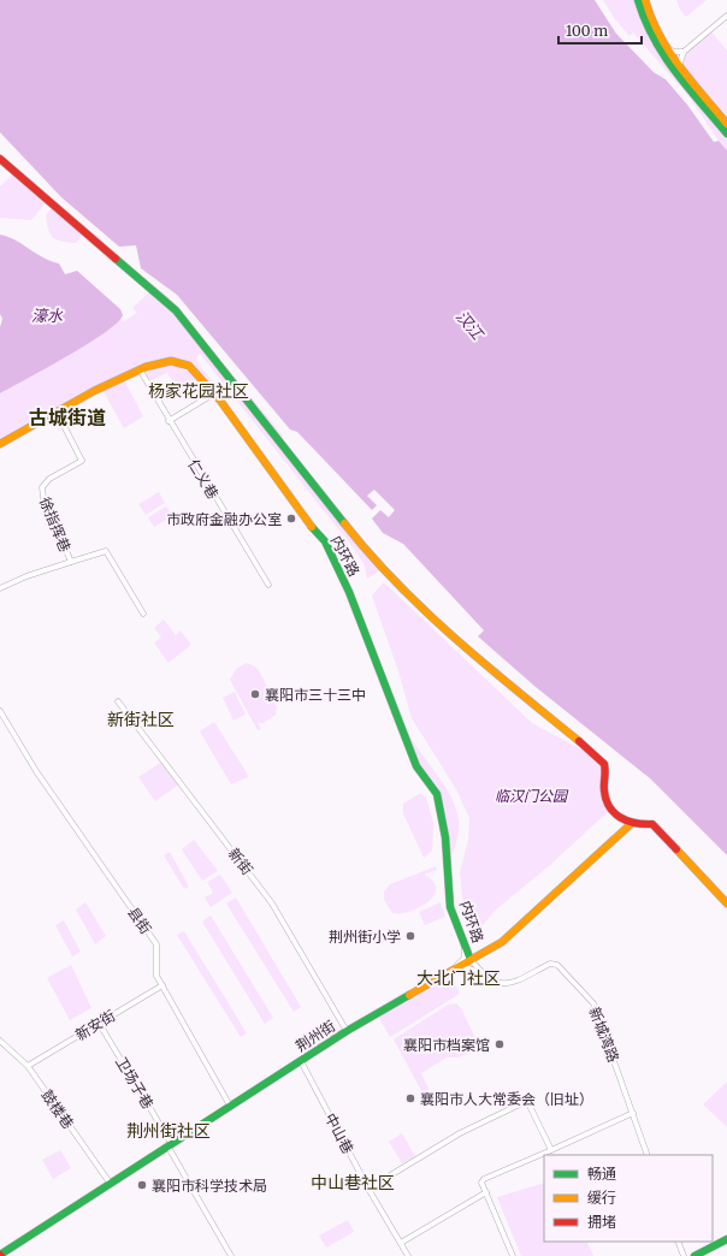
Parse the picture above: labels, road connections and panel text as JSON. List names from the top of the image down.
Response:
{
  "streets": {
    "street": [
      "仁义巷",
      "徐指挥巷",
      "内环路",
      "新街",
      "县街",
      "新安街",
      "新城湾路",
      "荆州街",
      "卫场子巷",
      "鼓楼巷",
      "中山巷"
    ]
  },
  "crossings": [
    ["仁义巷", "内环路"],
    ["徐指挥巷", "内环路"],
    ["内环路", "新城湾路"],
    ["内环路", "荆州街"],
    ["新街", "荆州街"],
    ["县街", "新安街"],
    ["县街", "荆州街"],
    ["新安街", "卫场子巷"],
    ["新安街", "鼓楼巷"],
    ["新城湾路", "荆州街"],
    ["荆州街", "卫场子巷"],
    ["荆州街", "鼓楼巷"],
    ["荆州街", "中山巷"]
  ],
  "districts": [
    "杨家花园社区",
    "古城街道",
    "新街社区",
    "大北门社区",
    "荆州街社区",
    "中山巷社区"
  ],
  "water": ["濠水", "汉江"],
  "parks": ["临汉门公园"],
  "places": [
    "市政府金融办公室",
    "襄阳市三十三中",
    "荆州街小学",
    "襄阳市档案馆",
    "襄阳市人大常委会（旧址）",
    "襄阳市科学技术局"
  ],
  "legend": ["畅通", "缓行", "拥堵"],
  "scale_bar": "100 m"
}
